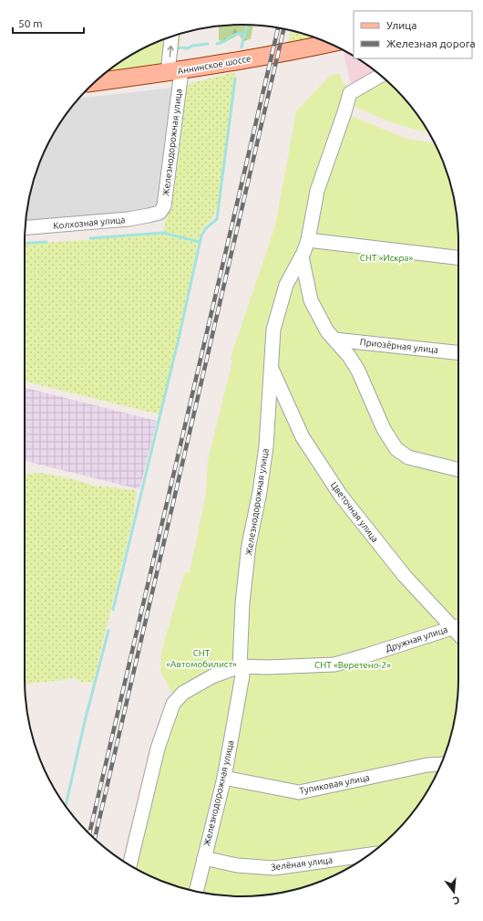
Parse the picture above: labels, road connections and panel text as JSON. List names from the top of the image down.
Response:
{
  "streets": {
    "main road": ["Аннинское шоссе"],
    "street": [
      "Железнодорожная улица",
      "Колхозная улица",
      "Приозёрная улица",
      "Цветочная улица",
      "Дружная улица",
      "Тупиковая улица",
      "Зелёная улица"
    ]
  },
  "crossings": [
    ["Аннинское шоссе", "Железнодорожная улица"],
    ["Железнодорожная улица", "Колхозная улица"],
    ["Железнодорожная улица", "Цветочная улица"],
    ["Железнодорожная улица", "Дружная улица"],
    ["Железнодорожная улица", "Тупиковая улица"],
    ["Железнодорожная улица", "Зелёная улица"],
    ["Цветочная улица", "Дружная улица"]
  ],
  "parks": ["СНТ «Искра»", "СНТ «Автомобилист»", "СНТ «Веретено-2»"],
  "legend": ["Улица", "Железная дорога"],
  "scale_bar": "50 m",
  "north": "bottom"
}
